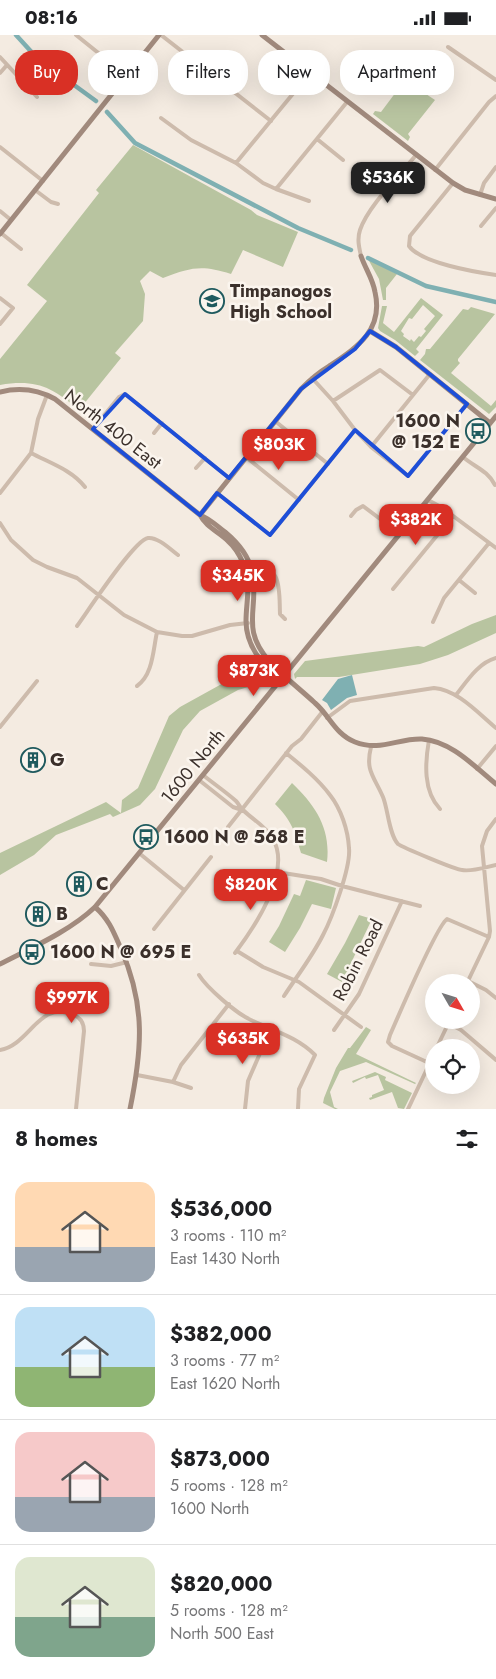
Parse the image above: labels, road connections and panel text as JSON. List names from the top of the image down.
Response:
{
  "streets": {
    "street": ["North 400 East", "1600 North", "Robin Road"]
  },
  "places": {
    "school or university": ["Timpanogos High School"],
    "bus stop": ["1600 N @ 152 E", "1600 N @ 568 E", "1600 N @ 695 E"],
    "building": ["G", "C", "B"]
  },
  "north": "bottom right",
  "page": {
    "status": "08:16",
    "chip": [
      "Buy",
      "Rent",
      "Filters",
      "New",
      "Apartment"
    ],
    "price": [
      "$536K",
      "$803K",
      "$382K",
      "$345K",
      "$873K",
      "$820K",
      "$997K",
      "$635K"
    ],
    "heading": "8 homes",
    "list": [
      {
        "name": "$536,000",
        "note": "3 rooms · 110 m² · East 1430 North"
      },
      {
        "name": "$382,000",
        "note": "3 rooms · 77 m² · East 1620 North"
      },
      {
        "name": "$873,000",
        "note": "5 rooms · 128 m² · 1600 North"
      },
      {
        "name": "$820,000",
        "note": "5 rooms · 128 m² · North 500 East"
      }
    ]
  }
}
